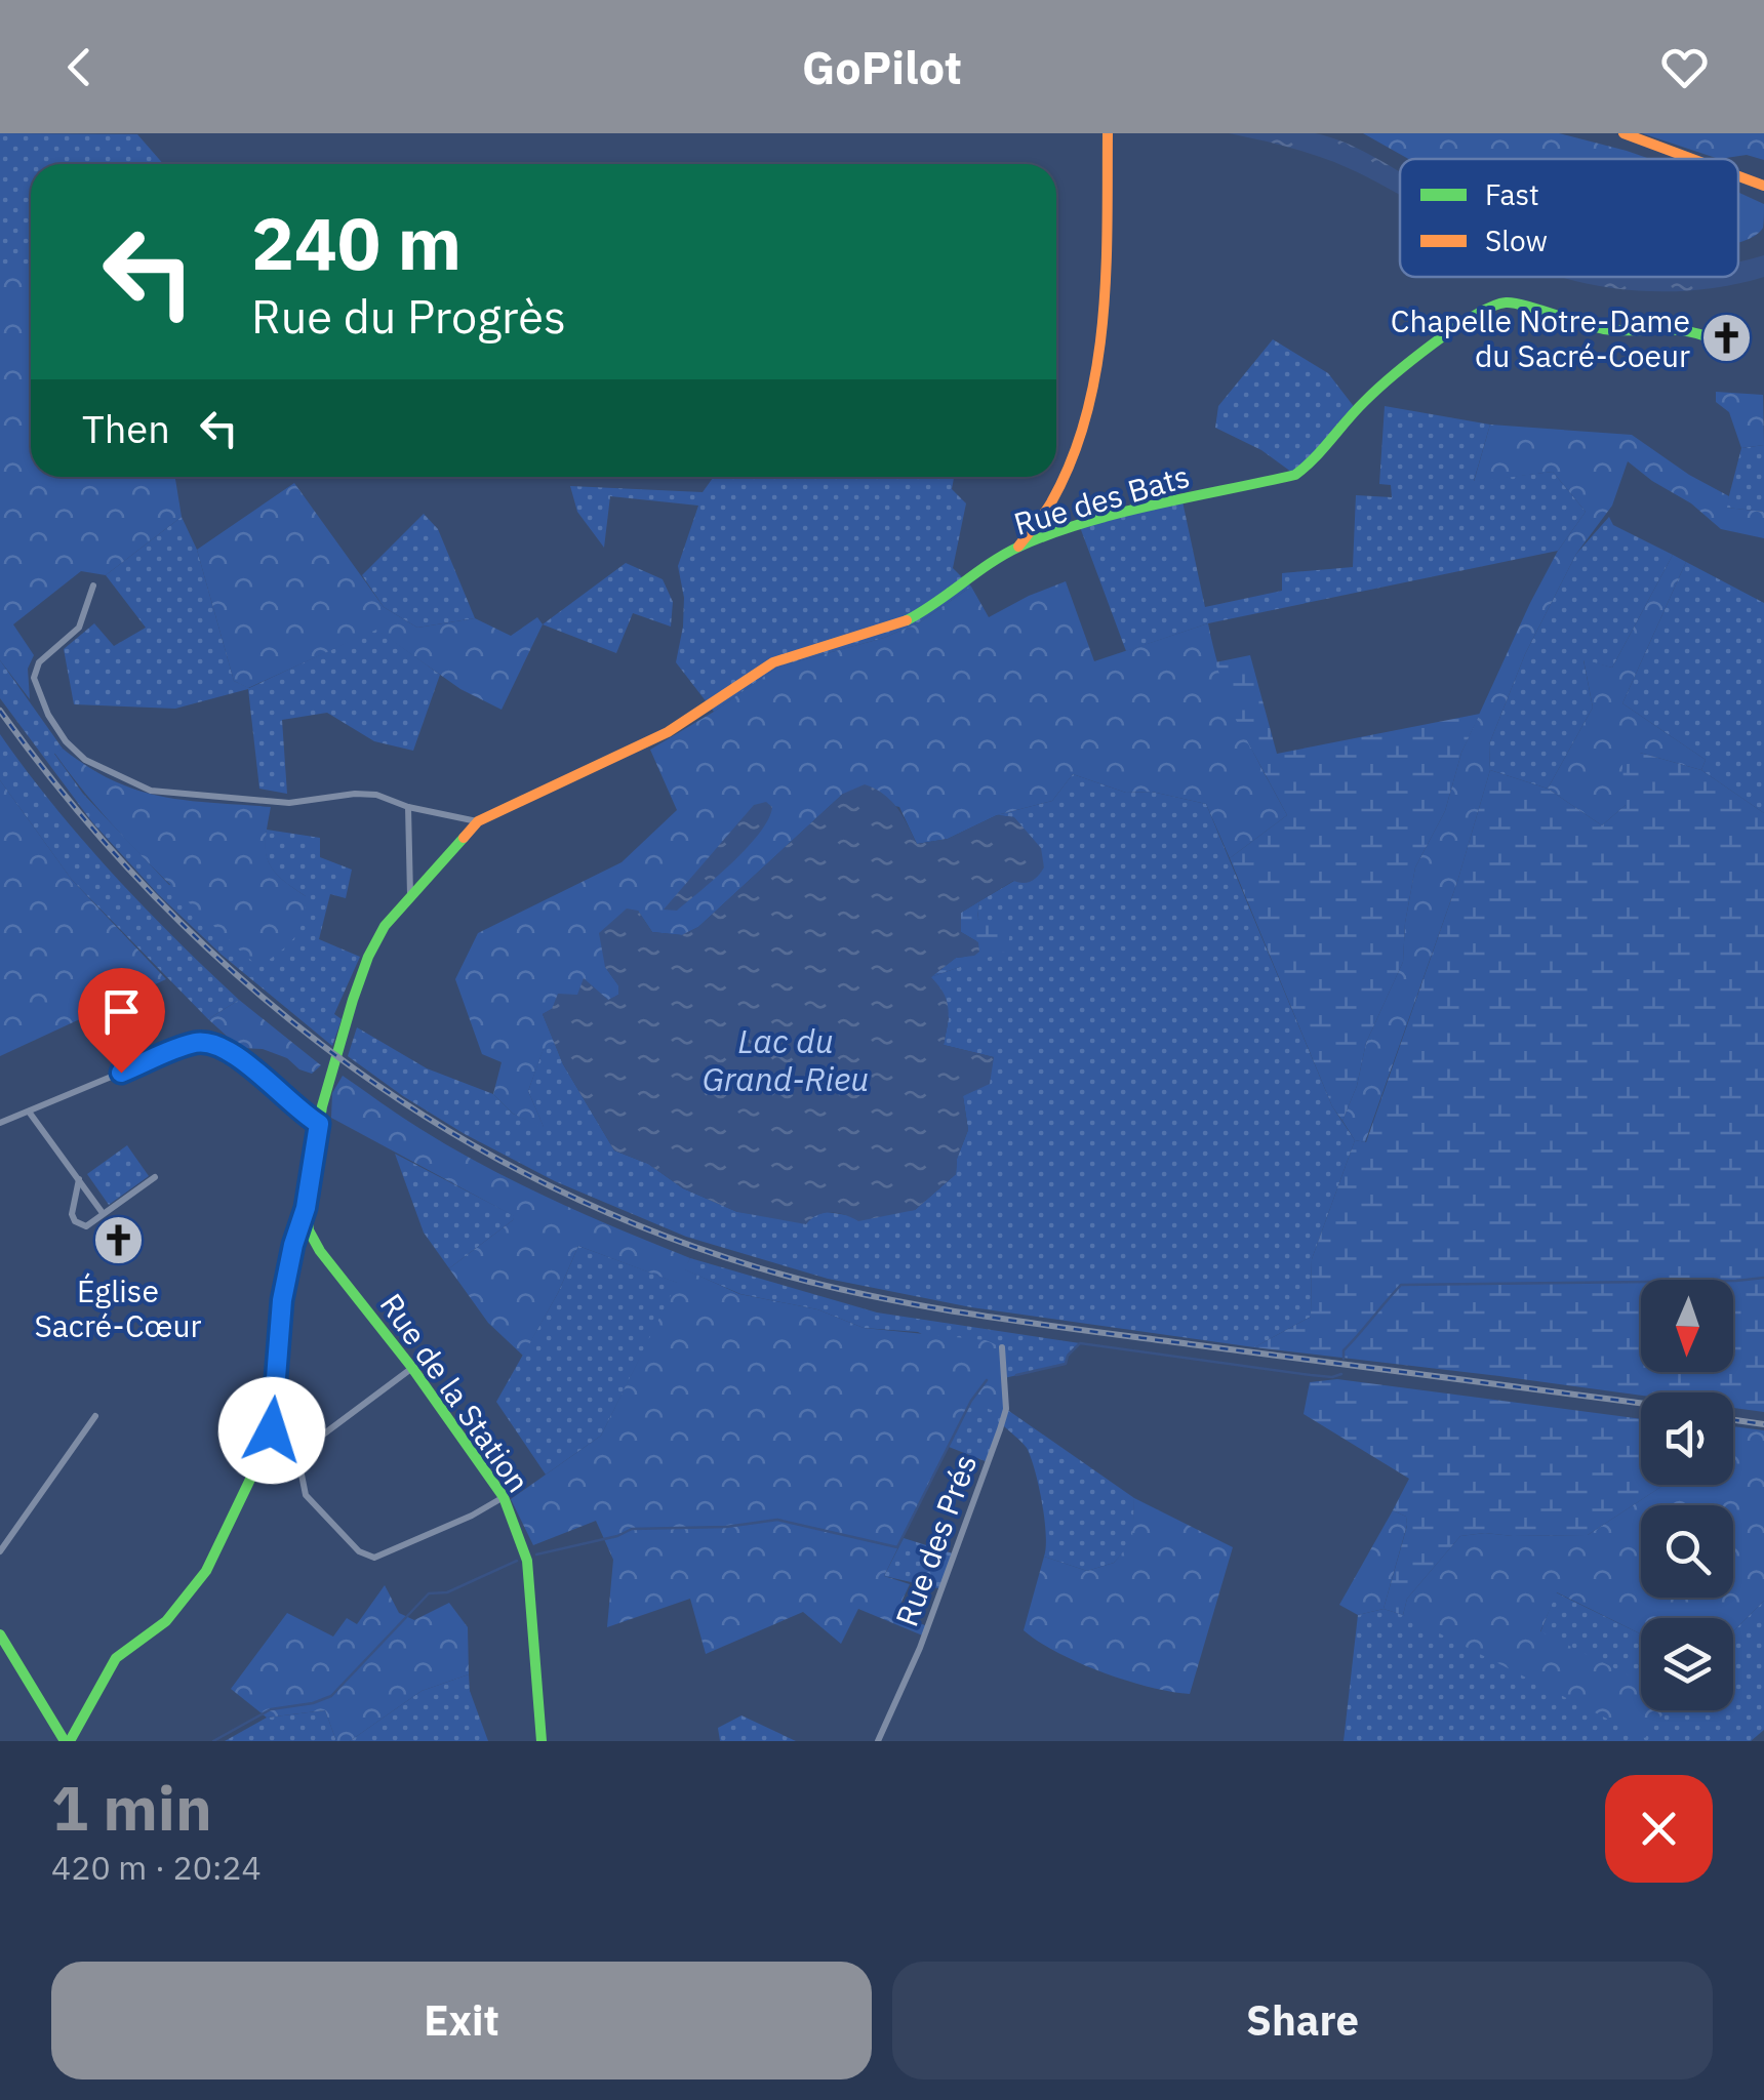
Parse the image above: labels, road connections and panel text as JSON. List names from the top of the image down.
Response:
{
  "streets": {
    "main road": ["Rue des Bats", "Rue de la Station"],
    "street": ["Rue des Prés"]
  },
  "crossings": [
    ["Rue des Bats", "Rue de la Station"]
  ],
  "water": ["Lac du Grand-Rieu"],
  "places": {
    "church": ["Chapelle Notre-Dame du Sacré-Coeur", "Église Sacré-Cœur"]
  },
  "legend": ["Fast", "Slow"],
  "north": "bottom",
  "page": {
    "header": "GoPilot",
    "turn": ["240 m", "Rue du Progrès"],
    "then": "Then",
    "heading": ["1 min", "420 m · 20:24"],
    "buttons": ["Exit", "Share"]
  }
}
